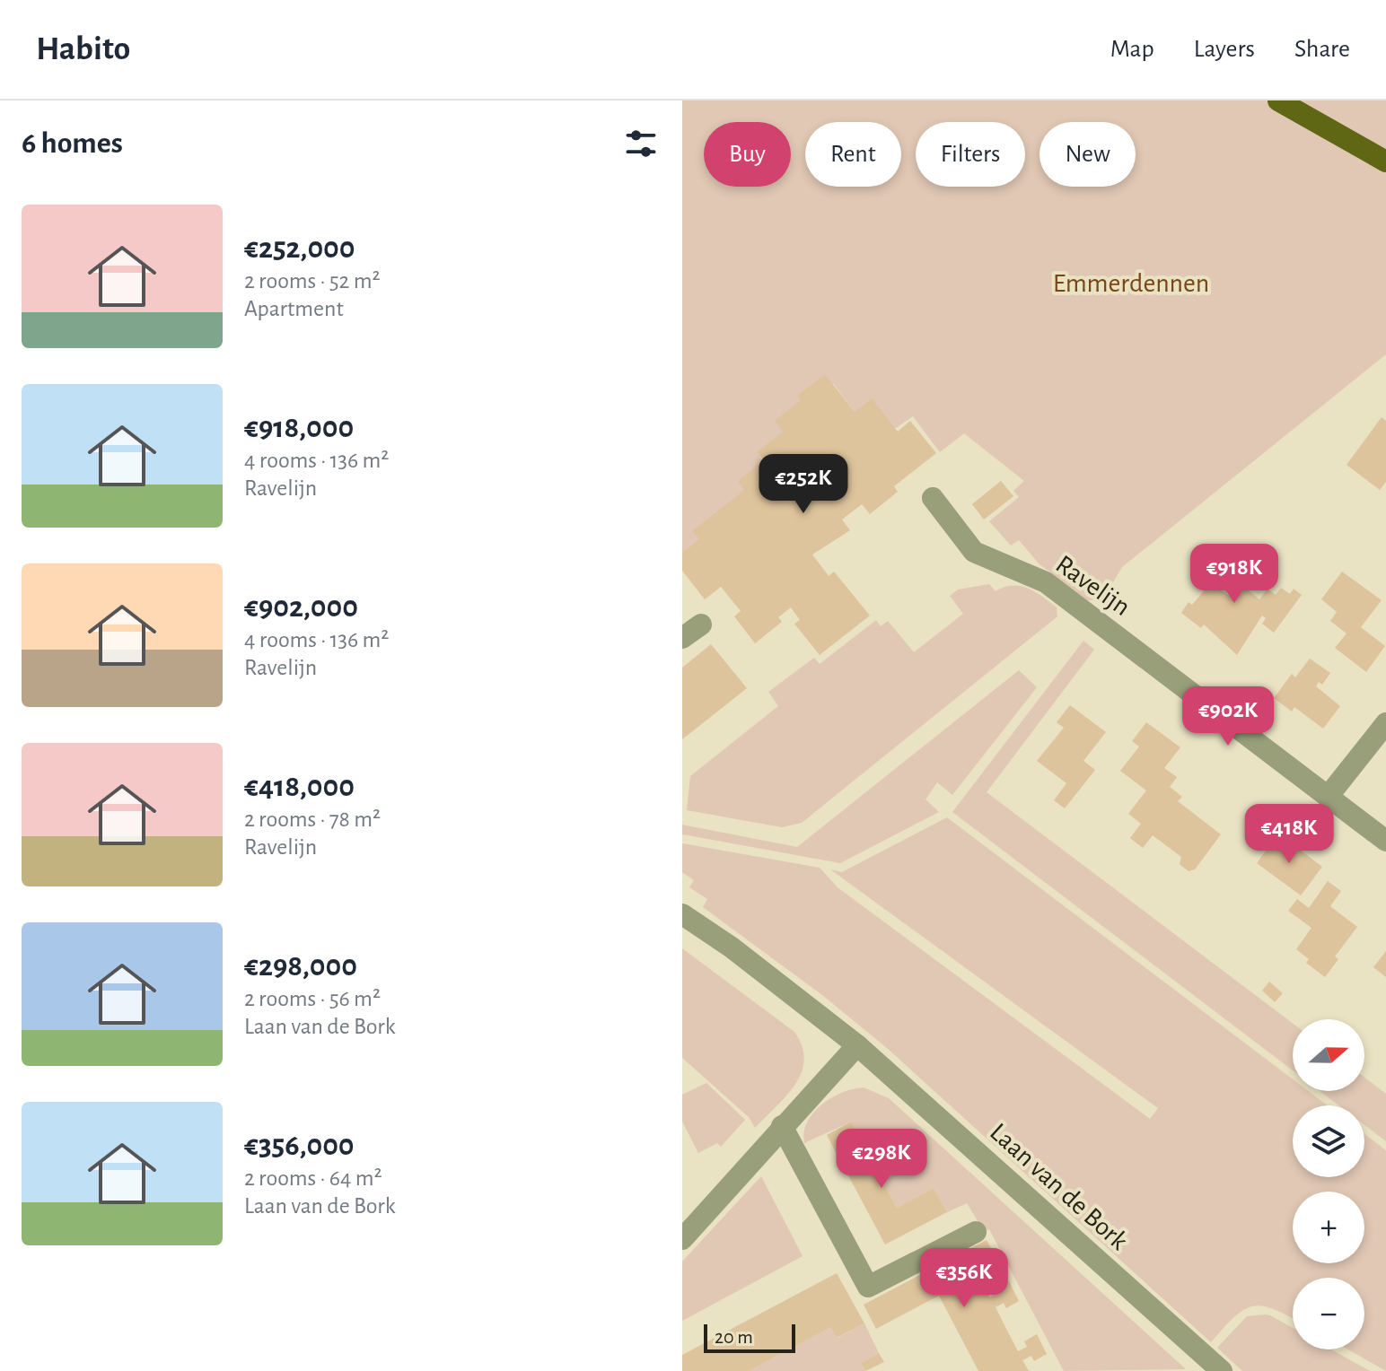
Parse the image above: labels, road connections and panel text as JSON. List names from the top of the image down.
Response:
{
  "streets": {
    "street": ["Ravelijn", "Laan van de Bork"]
  },
  "parks": ["Emmerdennen"],
  "scale_bar": "20 m",
  "north": "right",
  "page": {
    "header": "Habito",
    "nav": ["Map", "Layers", "Share"],
    "heading": "6 homes",
    "chip": [
      "Buy",
      "Rent",
      "Filters",
      "New"
    ],
    "list": [
      {
        "name": "€252,000",
        "note": "2 rooms · 52 m² · Apartment"
      },
      {
        "name": "€918,000",
        "note": "4 rooms · 136 m² · Ravelijn"
      },
      {
        "name": "€902,000",
        "note": "4 rooms · 136 m² · Ravelijn"
      },
      {
        "name": "€418,000",
        "note": "2 rooms · 78 m² · Ravelijn"
      },
      {
        "name": "€298,000",
        "note": "2 rooms · 56 m² · Laan van de Bork"
      },
      {
        "name": "€356,000",
        "note": "2 rooms · 64 m² · Laan van de Bork"
      }
    ],
    "price": [
      "€252K",
      "€918K",
      "€902K",
      "€418K",
      "€298K",
      "€356K"
    ],
    "map_buttons": ["+", "−"],
    "scale": "20 m"
  }
}
